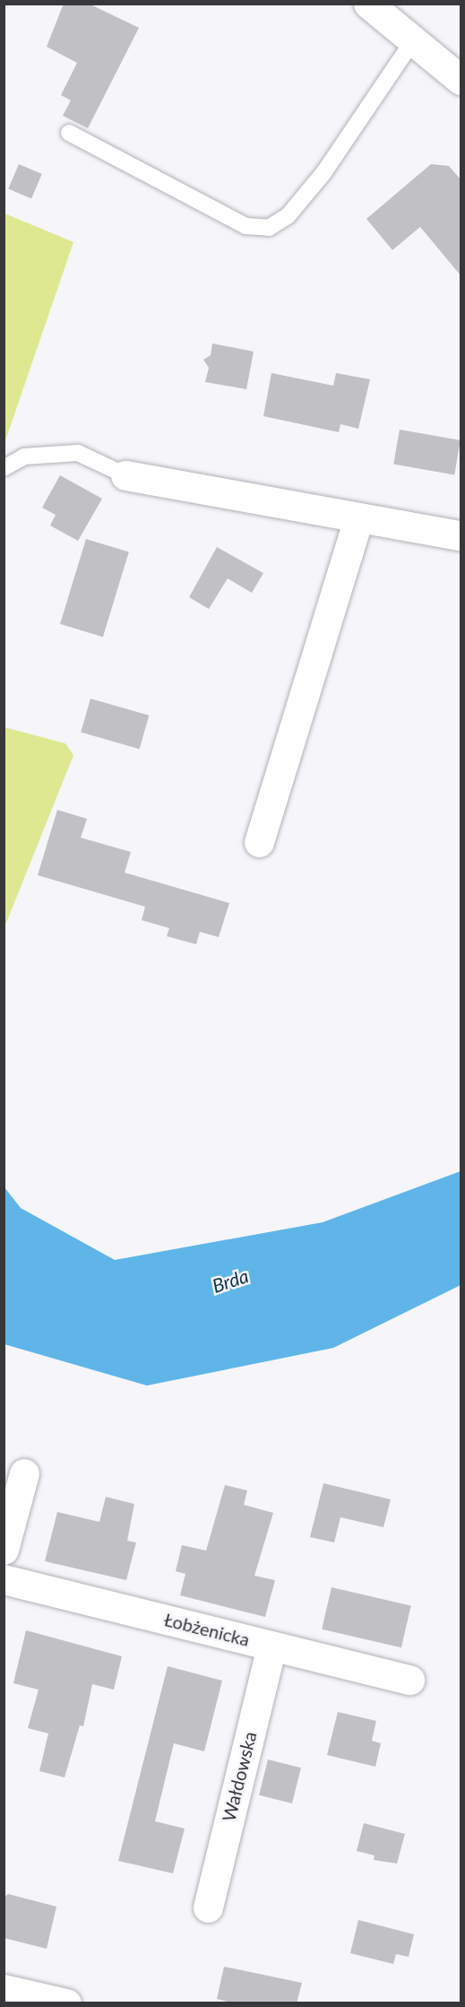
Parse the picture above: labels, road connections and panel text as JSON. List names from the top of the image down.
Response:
{
  "streets": {
    "street": ["Łobżenicka", "Wałdowska"]
  },
  "crossings": [
    ["Łobżenicka", "Wałdowska"]
  ],
  "water": ["Brda"]
}
